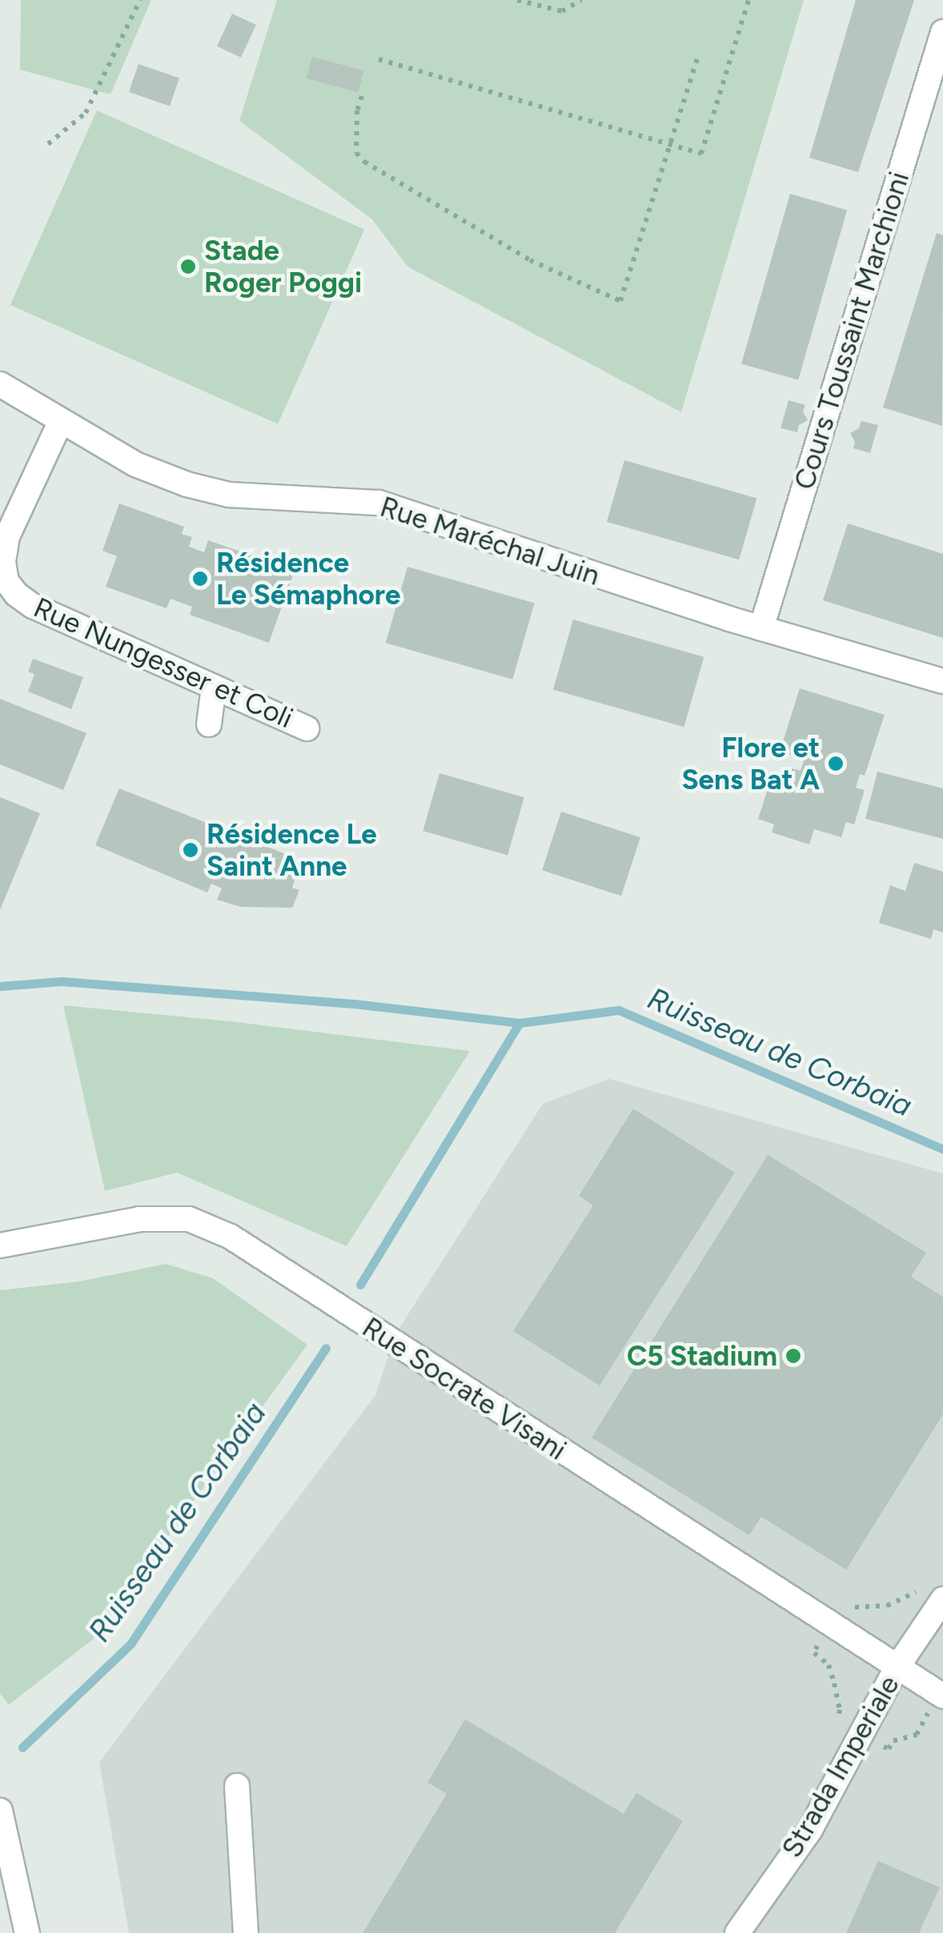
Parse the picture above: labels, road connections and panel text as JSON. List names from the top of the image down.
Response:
{
  "streets": {
    "street": [
      "Cours Toussaint Marchioni",
      "Rue Maréchal Juin",
      "Rue Nungesser et Coli",
      "Rue Socrate Visani",
      "Strada Imperiale"
    ]
  },
  "crossings": [
    ["Cours Toussaint Marchioni", "Rue Maréchal Juin"],
    ["Rue Maréchal Juin", "Rue Nungesser et Coli"],
    ["Rue Socrate Visani", "Strada Imperiale"]
  ],
  "water": ["Ruisseau de Corbaia"],
  "places": [
    "Stade Roger Poggi",
    "Résidence Le Sémaphore",
    "Flore et Sens Bat A",
    "Résidence Le Saint Anne",
    "C5 Stadium"
  ]
}
